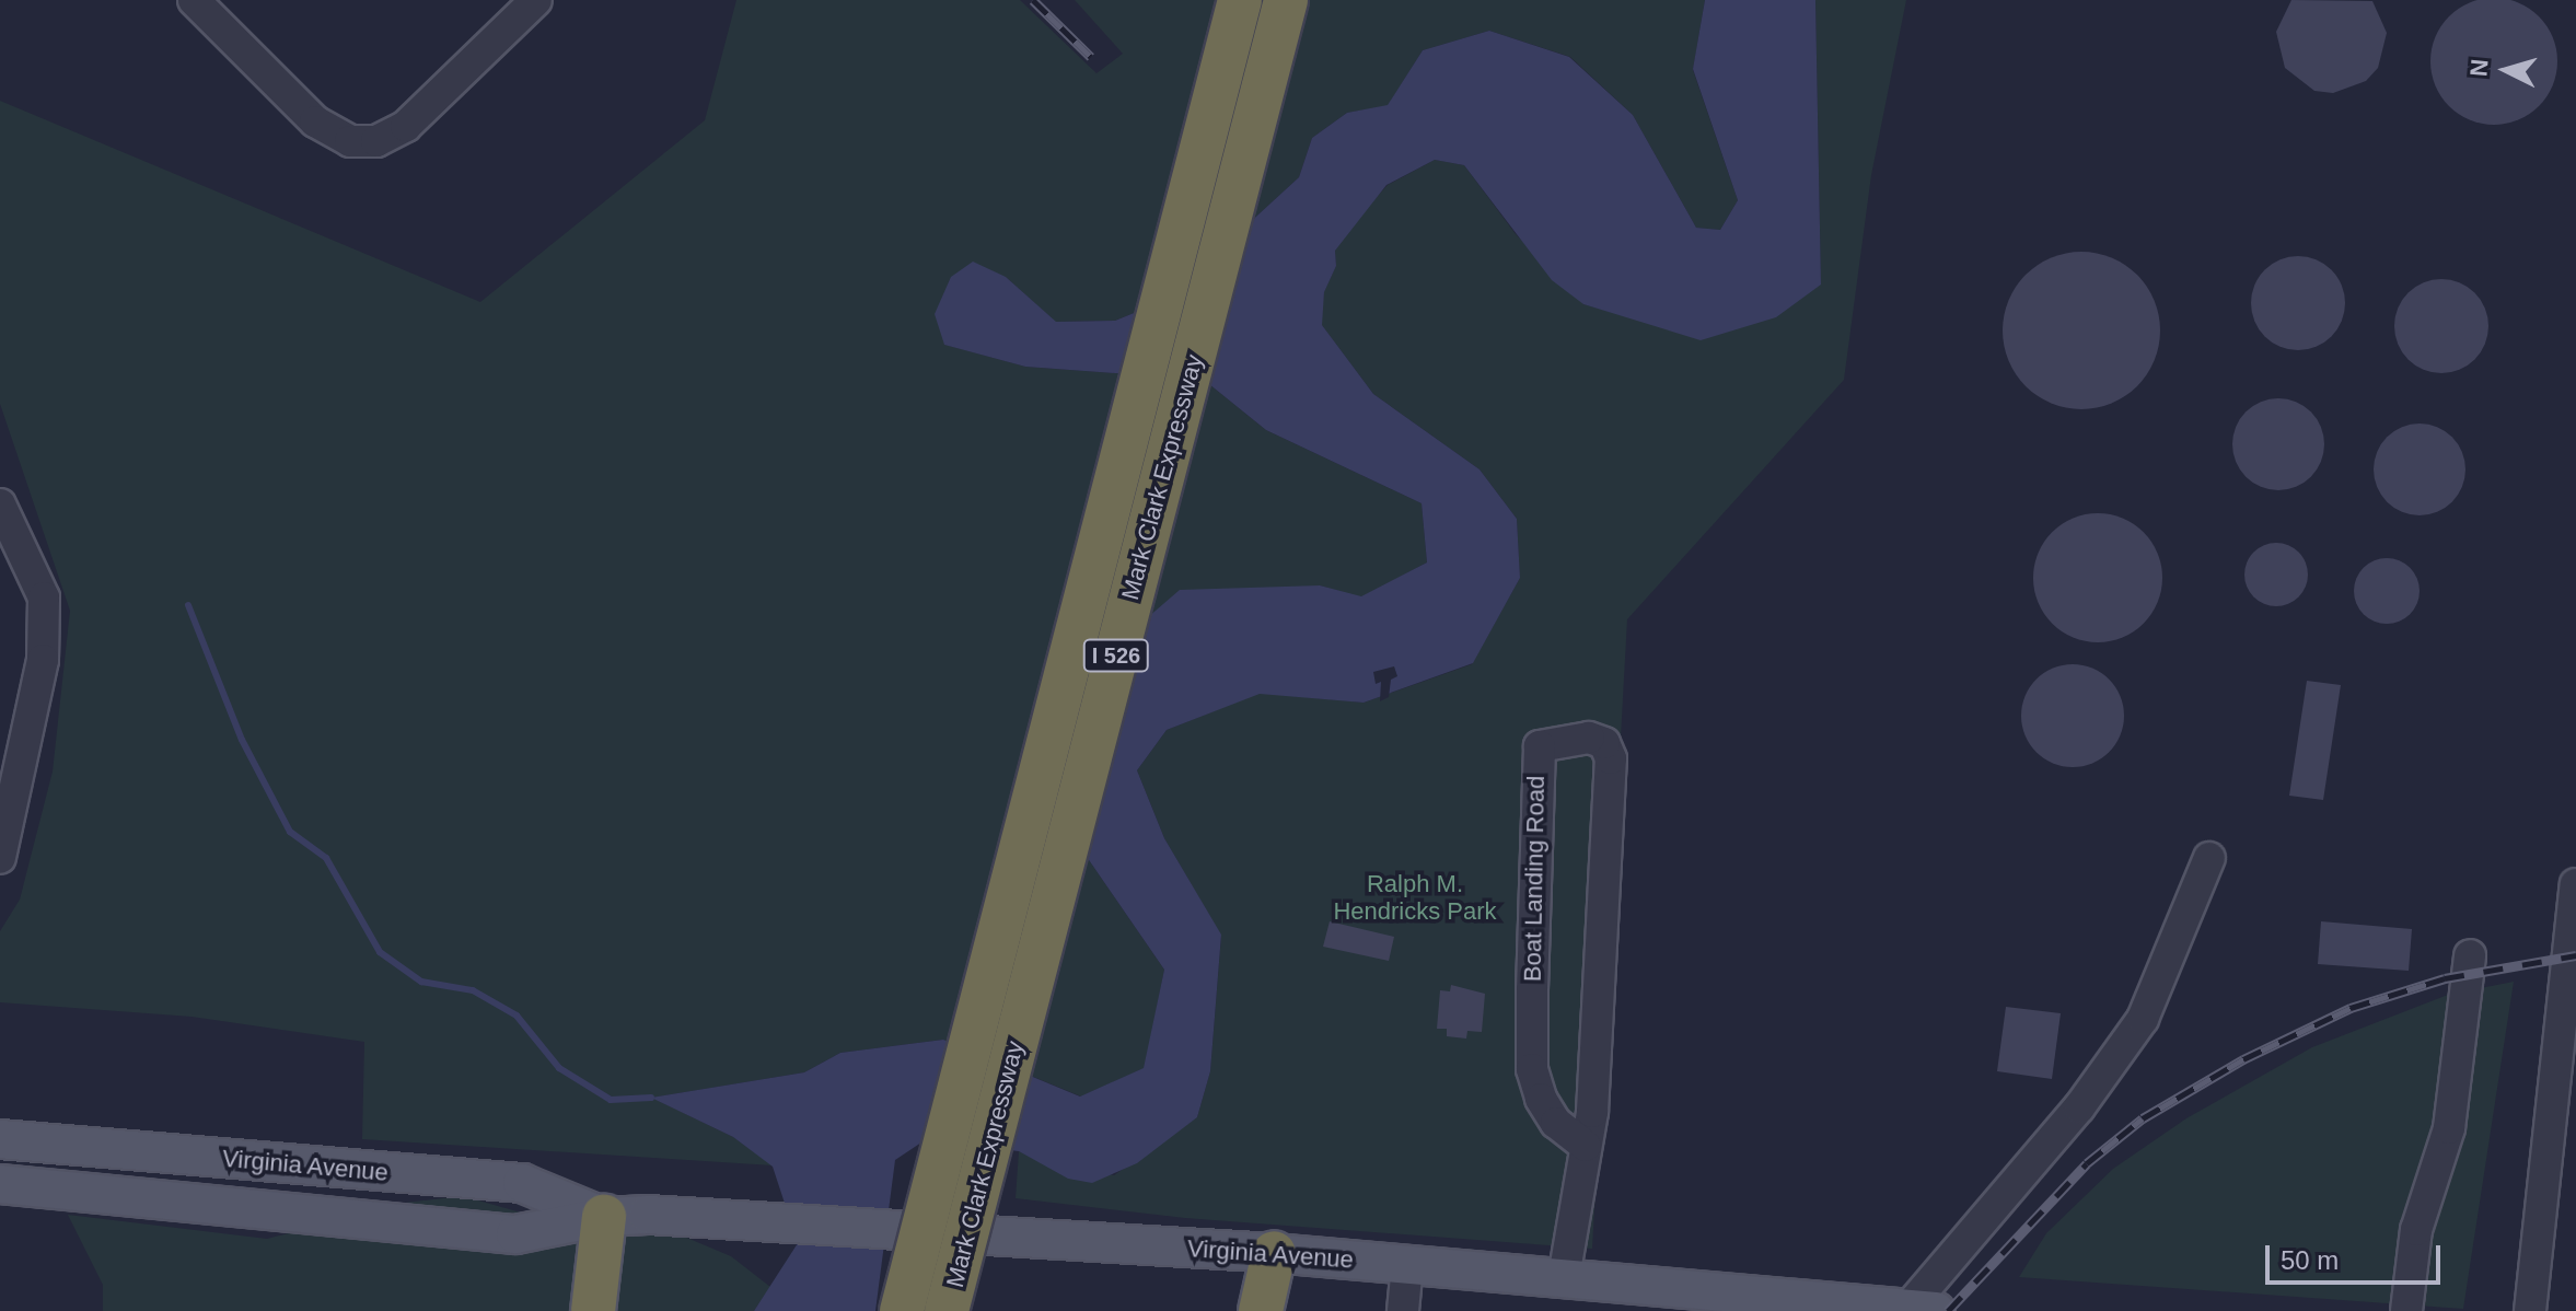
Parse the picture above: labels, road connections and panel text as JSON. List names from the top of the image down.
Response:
{
  "streets": {
    "highway": ["Mark Clark Expressway", "I 526"],
    "main road": ["Virginia Avenue"],
    "street": ["Boat Landing Road"]
  },
  "crossings": [
    ["Boat Landing Road", "Virginia Avenue"]
  ],
  "parks": ["Ralph M. Hendricks Park"],
  "scale_bar": "50 m",
  "north": "left"
}
